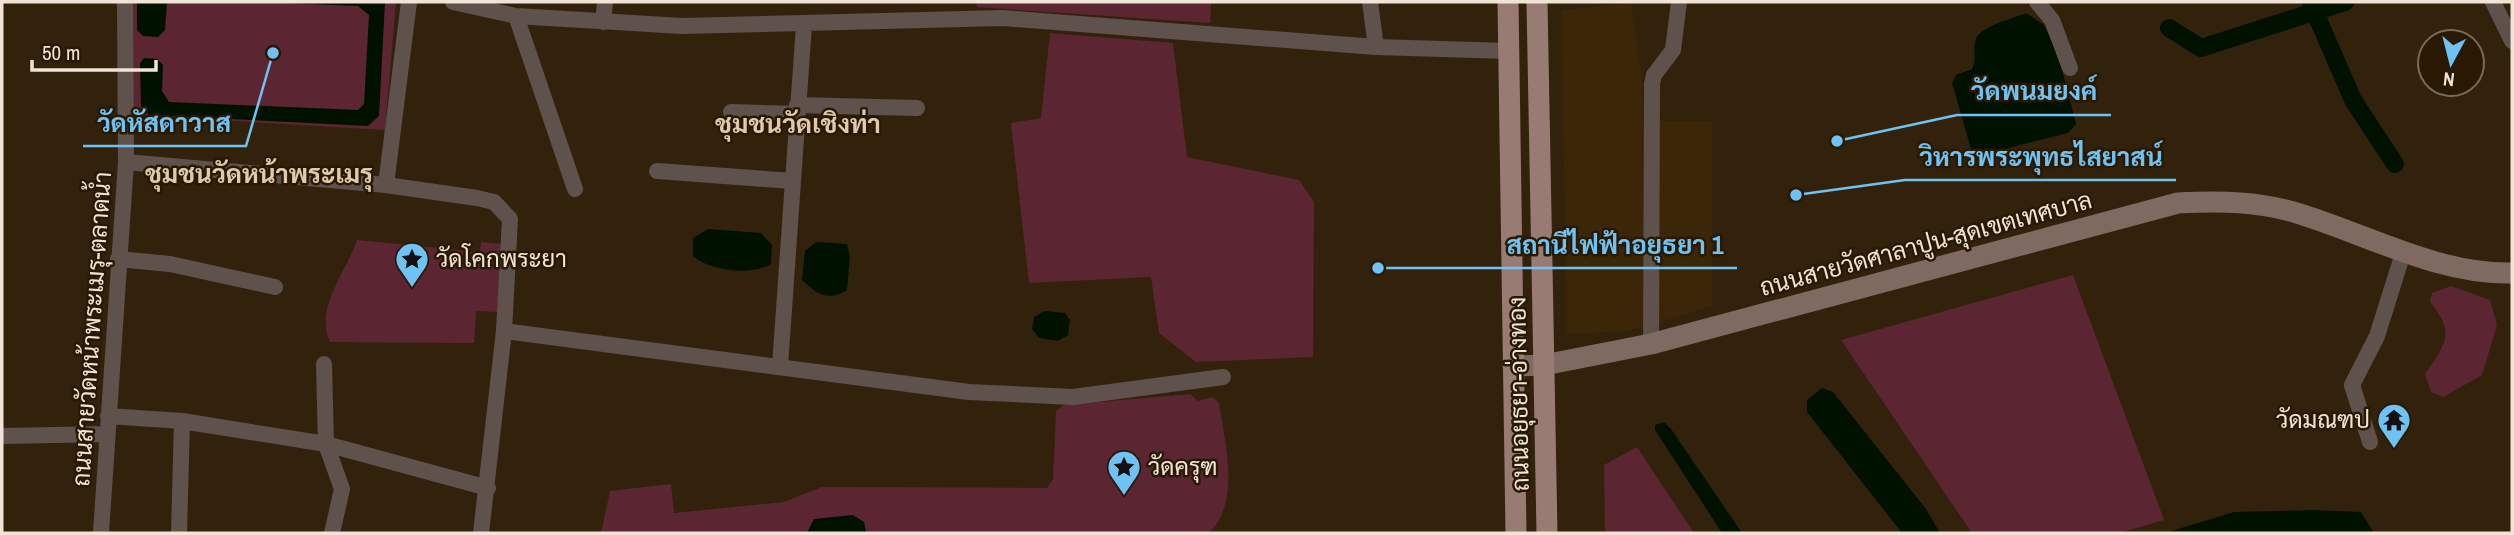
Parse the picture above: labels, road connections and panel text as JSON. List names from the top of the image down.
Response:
{
  "streets": {
    "main road": ["ถนนอยุธยา-อ่างทอง"],
    "street": ["ถนนสายวัดศาลาปูน-สุดเขตเทศบาล", "ถนนสายวัดหน้าพระเมรุ-ตลาดน้ำ"]
  },
  "crossings": [
    ["ถนนสายวัดศาลาปูน-สุดเขตเทศบาล", "ถนนอยุธยา-อ่างทอง"]
  ],
  "districts": ["ชุมชนวัดเชิงท่า", "ชุมชนวัดหน้าพระเมรุ"],
  "places": {
    "other": [
      "วัดหัสดาวาส",
      "วัดพนมยงค์",
      "วิหารพระพุทธไสยาสน์",
      "สถานีไฟฟ้าอยุธยา 1"
    ],
    "place": ["วัดโคกพระยา", "วัดครุฑ"],
    "temple": ["วัดมณฑป"]
  },
  "scale_bar": "50 m",
  "north": "bottom"
}
